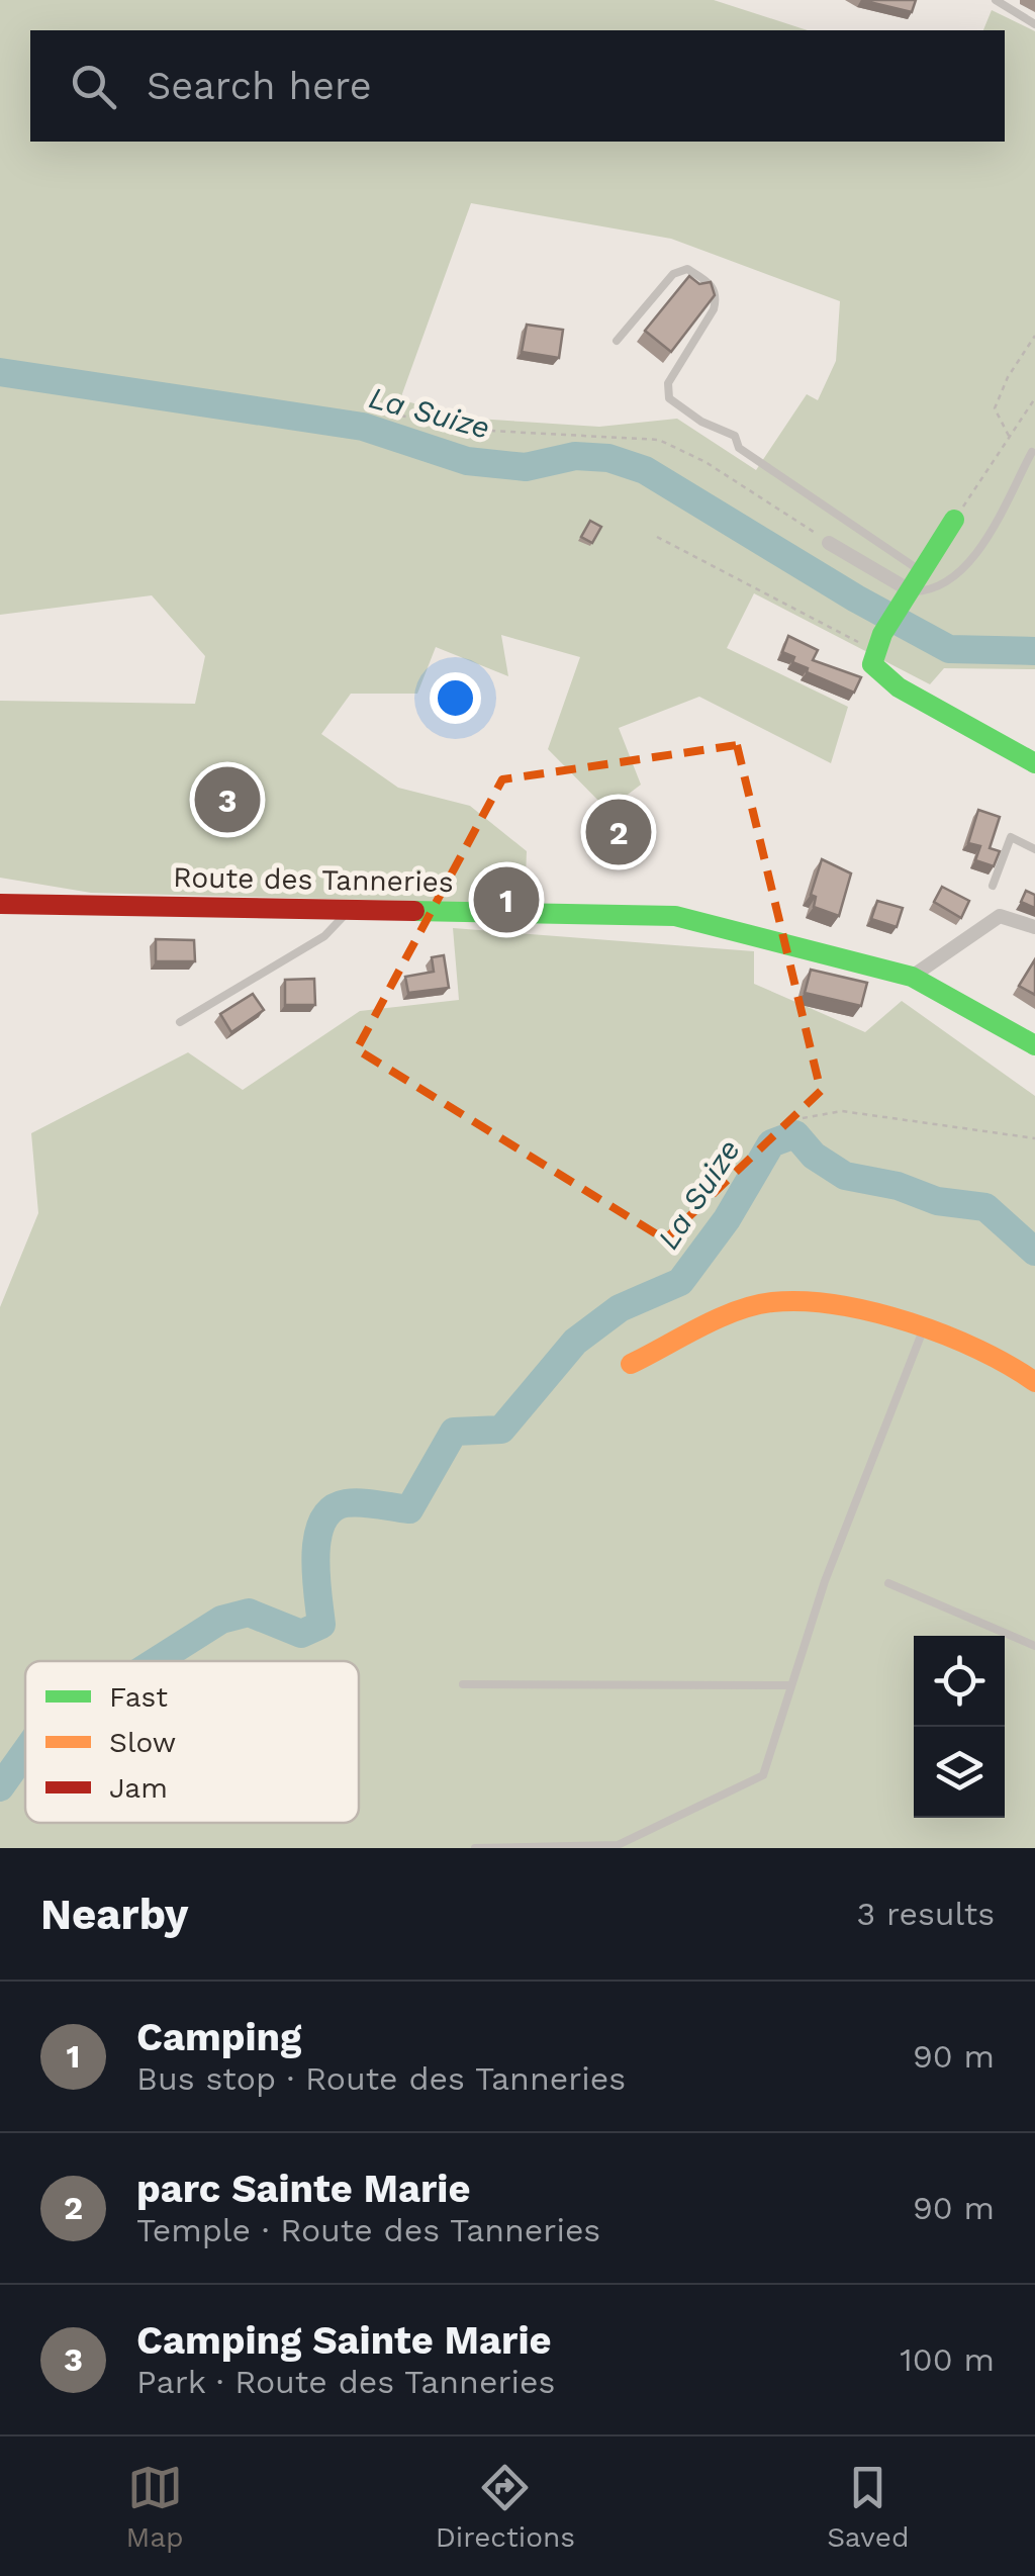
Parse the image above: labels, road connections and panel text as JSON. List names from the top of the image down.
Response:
{
  "streets": {
    "street": ["Route des Tanneries"]
  },
  "water": ["La Suize"],
  "legend": ["Fast", "Slow", "Jam"],
  "page": {
    "search": "Search here",
    "pins": ["3", "2", "1"],
    "heading": ["Nearby", "3 results"],
    "list": [
      {
        "mark": "1",
        "name": "Camping",
        "note": "Bus stop · Route des Tanneries",
        "value": "90 m"
      },
      {
        "mark": "2",
        "name": "parc Sainte Marie",
        "note": "Temple · Route des Tanneries",
        "value": "90 m"
      },
      {
        "mark": "3",
        "name": "Camping Sainte Marie",
        "note": "Park · Route des Tanneries",
        "value": "100 m"
      }
    ],
    "nav": ["Map", "Directions", "Saved"]
  }
}
